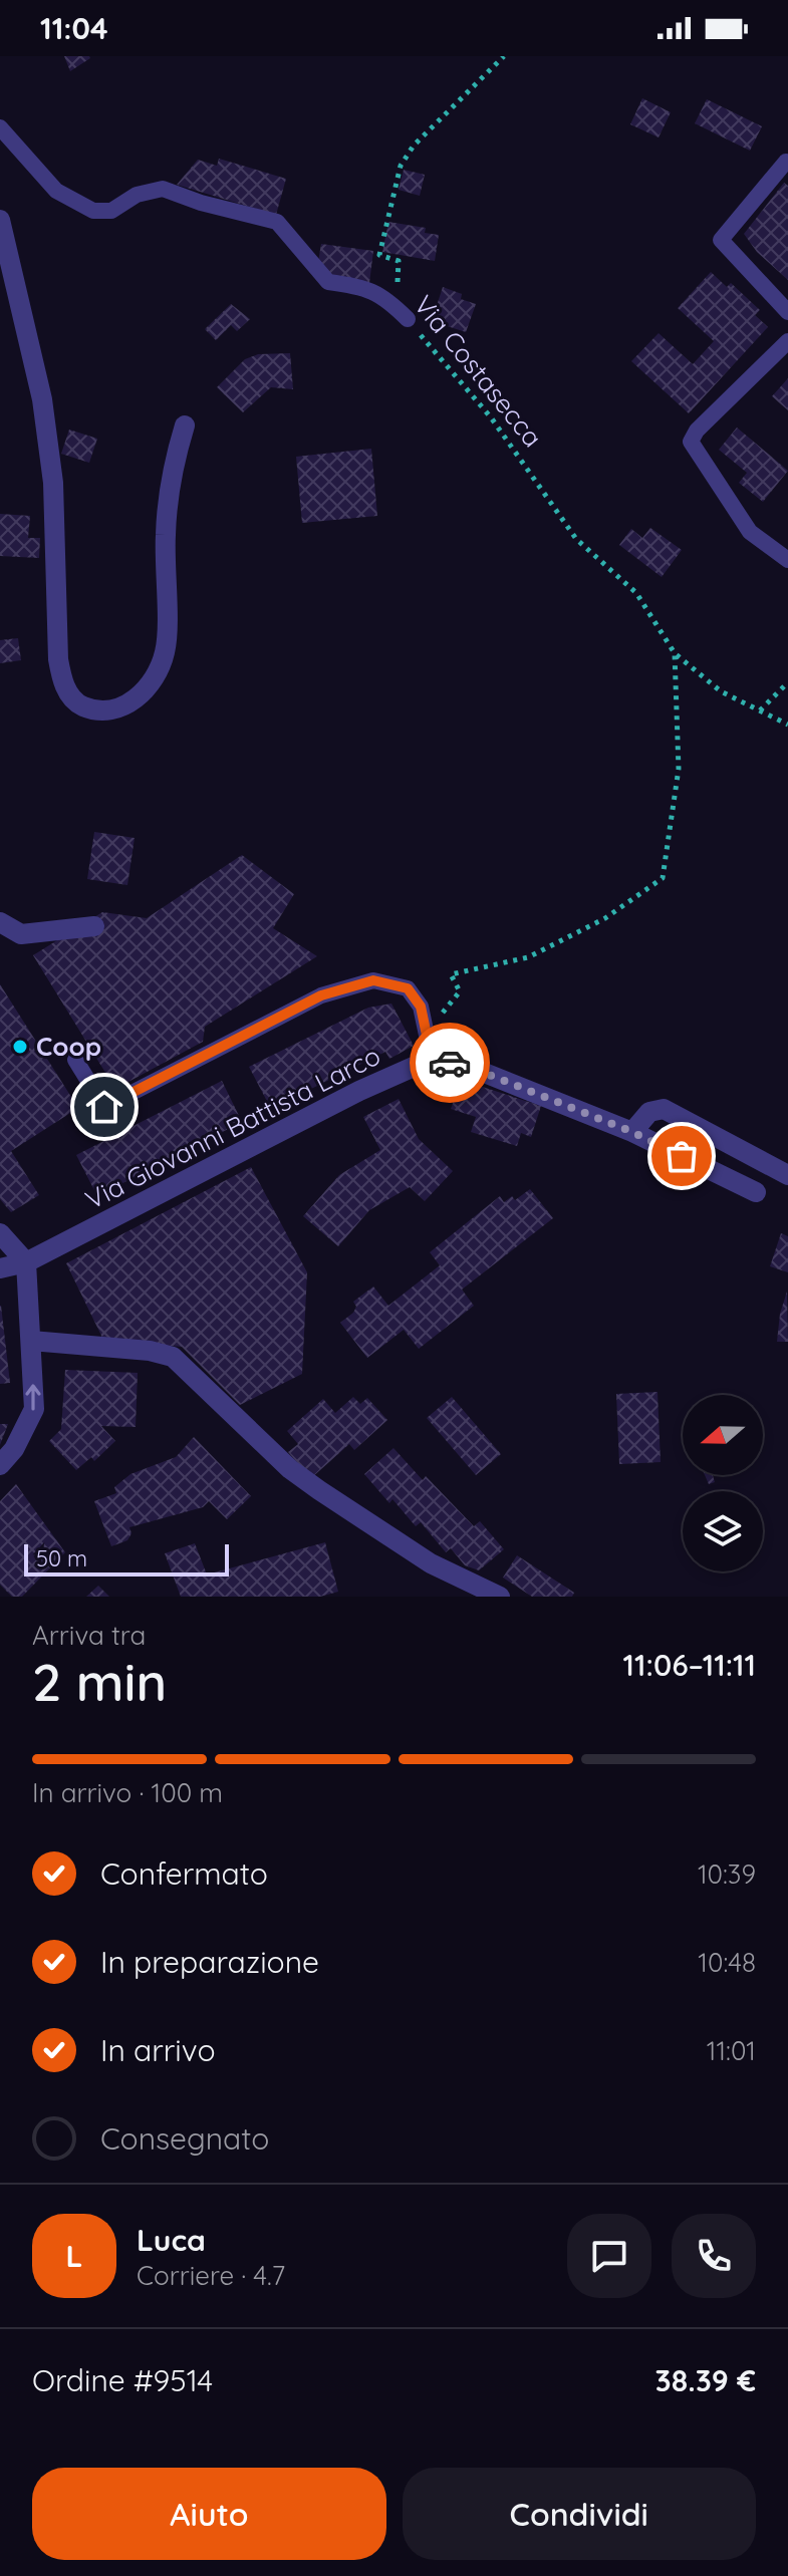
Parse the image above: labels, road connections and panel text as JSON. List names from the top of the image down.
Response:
{
  "streets": {
    "street": ["Via Giovanni Battista Larco"],
    "lane": ["Via Costasecca"]
  },
  "places": ["Coop"],
  "scale_bar": "50 m",
  "north": "left",
  "page": {
    "status": "11:04",
    "scale": "50 m",
    "heading": ["2 min", "Arriva tra", "11:06–11:11"],
    "panel": [
      "Luca",
      "Corriere · 4.7",
      "Ordine #9514",
      "38.39 €"
    ],
    "bar": "In arrivo · 100 m",
    "list": [
      ["Confermato", "10:39"],
      ["In preparazione", "10:48"],
      ["In arrivo", "11:01"],
      "Consegnato"
    ],
    "round": "L",
    "buttons": ["Aiuto", "Condividi"]
  }
}
